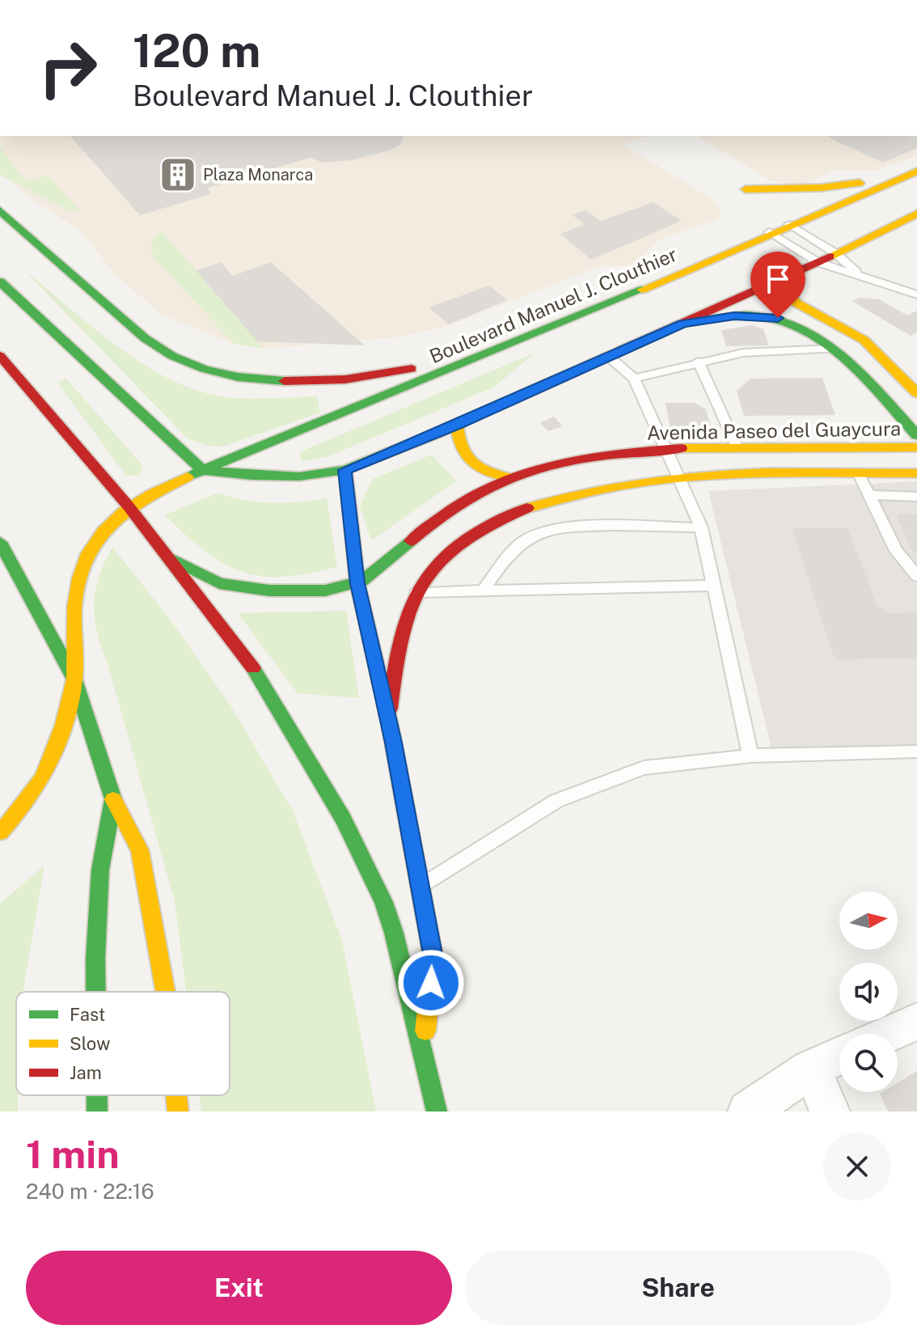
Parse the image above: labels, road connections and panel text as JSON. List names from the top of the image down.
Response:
{
  "streets": {
    "main road": ["Boulevard Manuel J. Clouthier", "Avenida Paseo del Guaycura"]
  },
  "places": {
    "building": ["Plaza Monarca"]
  },
  "legend": ["Fast", "Slow", "Jam"],
  "north": "right",
  "page": {
    "turn": ["120 m", "Boulevard Manuel J. Clouthier"],
    "heading": ["1 min", "240 m · 22:16"],
    "buttons": ["Exit", "Share"]
  }
}
